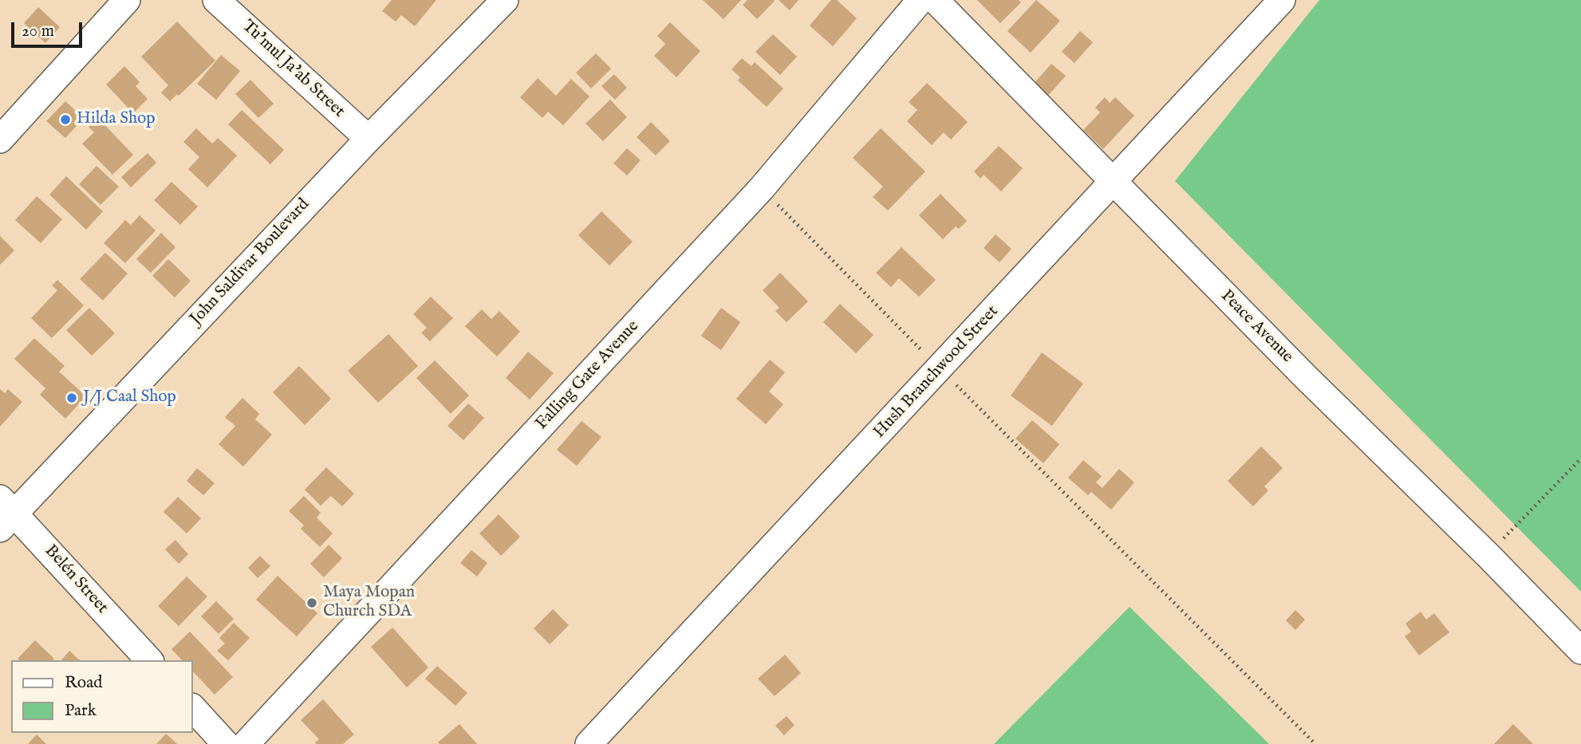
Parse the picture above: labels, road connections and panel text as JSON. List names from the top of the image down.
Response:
{
  "streets": {
    "street": [
      "Tu'mul Ja'ab Street",
      "John Saldivar Boulevard",
      "Peace Avenue",
      "Hush Branchwood Street",
      "Falling Gate Avenue",
      "Belén Street"
    ]
  },
  "crossings": [
    ["Tu'mul Ja'ab Street", "John Saldivar Boulevard"],
    ["John Saldivar Boulevard", "Belén Street"],
    ["Peace Avenue", "Hush Branchwood Street"]
  ],
  "places": ["Hilda Shop", "J/J Caal Shop", "Maya Mopan Church SDA"],
  "legend": ["Road", "Park"],
  "scale_bar": "20 m"
}
